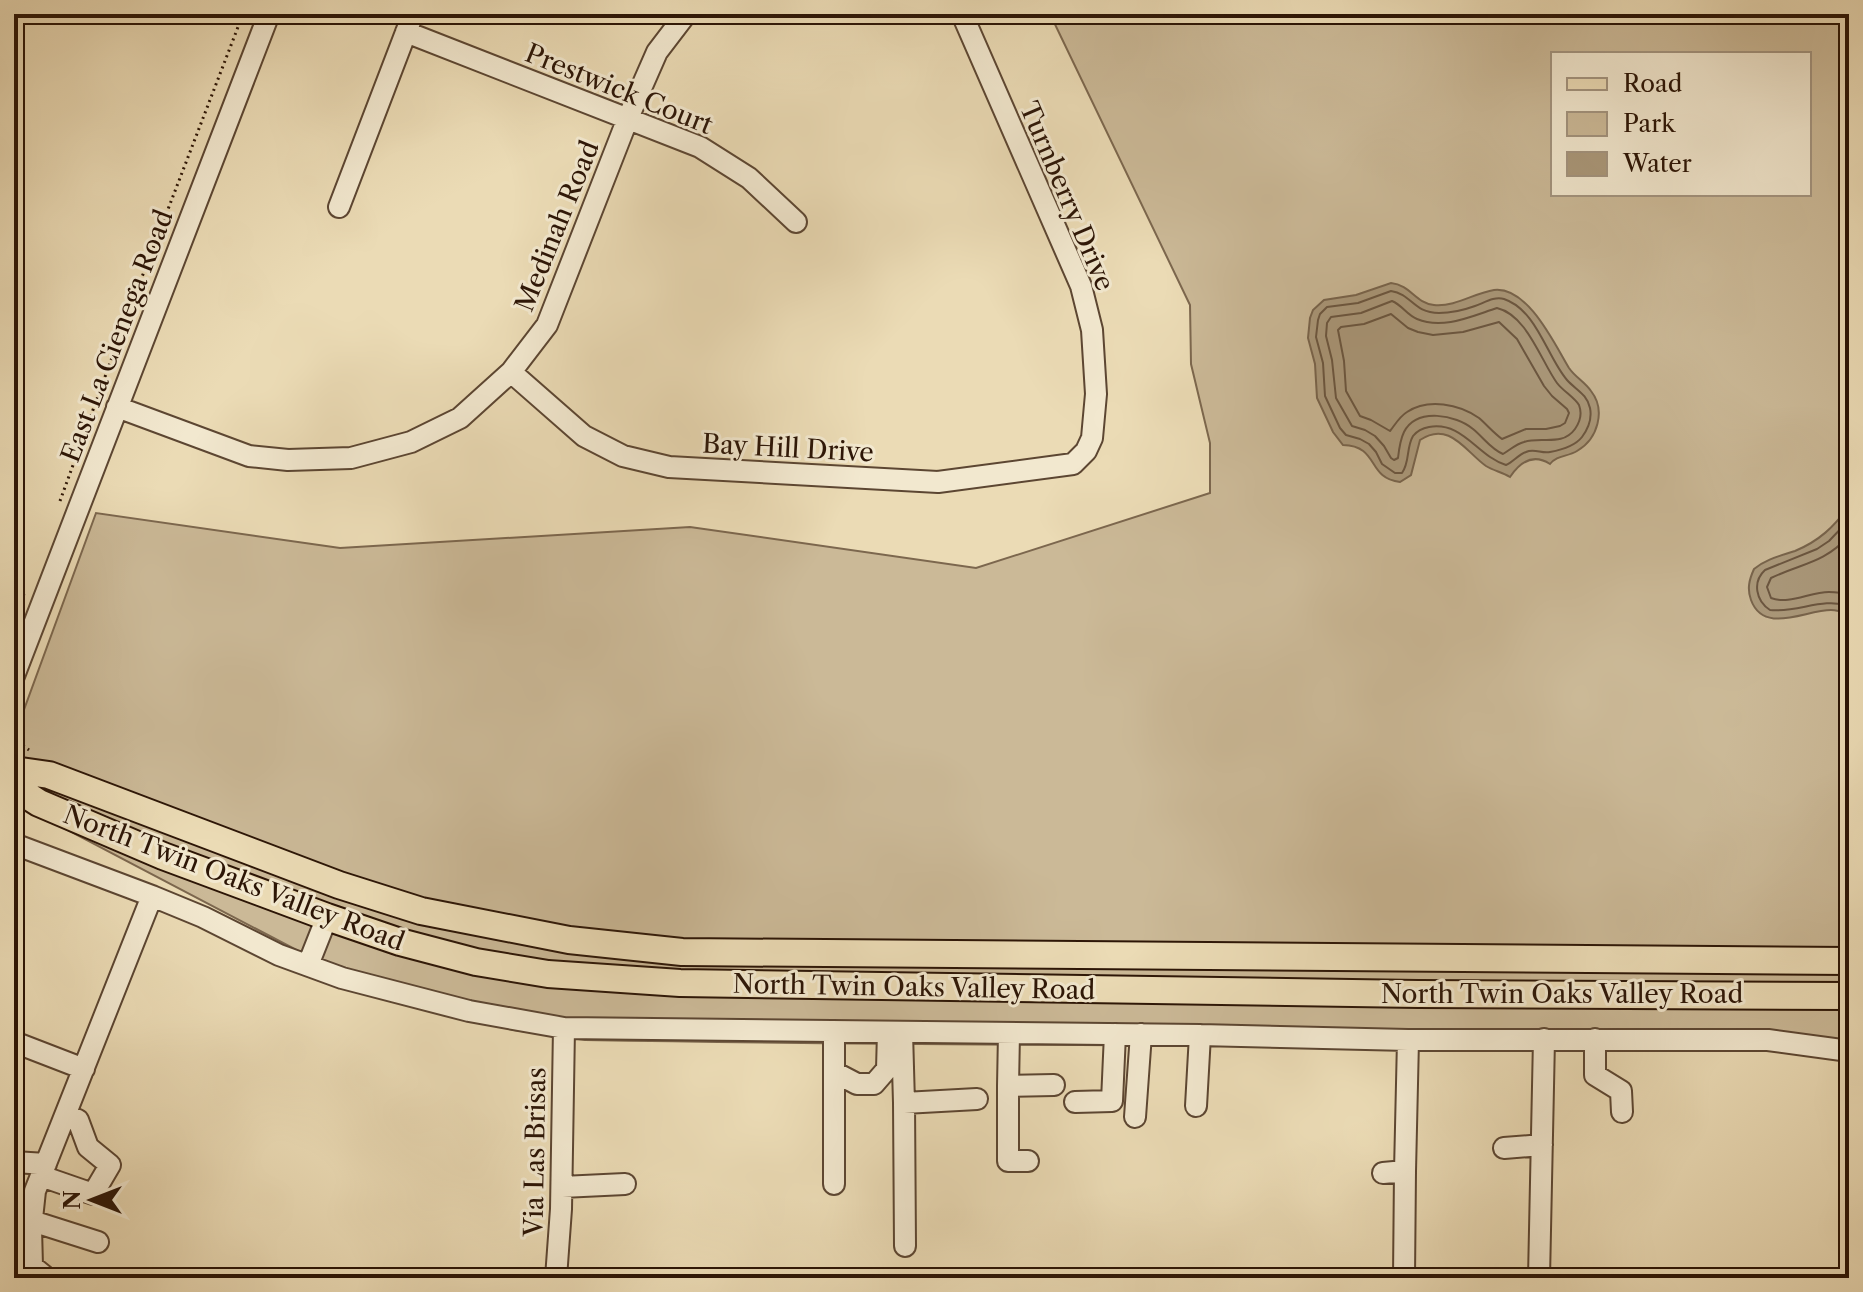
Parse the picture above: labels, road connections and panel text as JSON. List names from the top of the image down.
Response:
{
  "streets": {
    "main road": ["North Twin Oaks Valley Road"],
    "street": [
      "Prestwick Court",
      "Turnberry Drive",
      "Medinah Road",
      "East La Cienega Road",
      "Bay Hill Drive",
      "Via Las Brisas"
    ]
  },
  "crossings": [
    ["Prestwick Court", "Medinah Road"],
    ["Turnberry Drive", "Bay Hill Drive"],
    ["Medinah Road", "East La Cienega Road"],
    ["Medinah Road", "Bay Hill Drive"]
  ],
  "legend": ["Road", "Park", "Water"],
  "north": "left"
}
